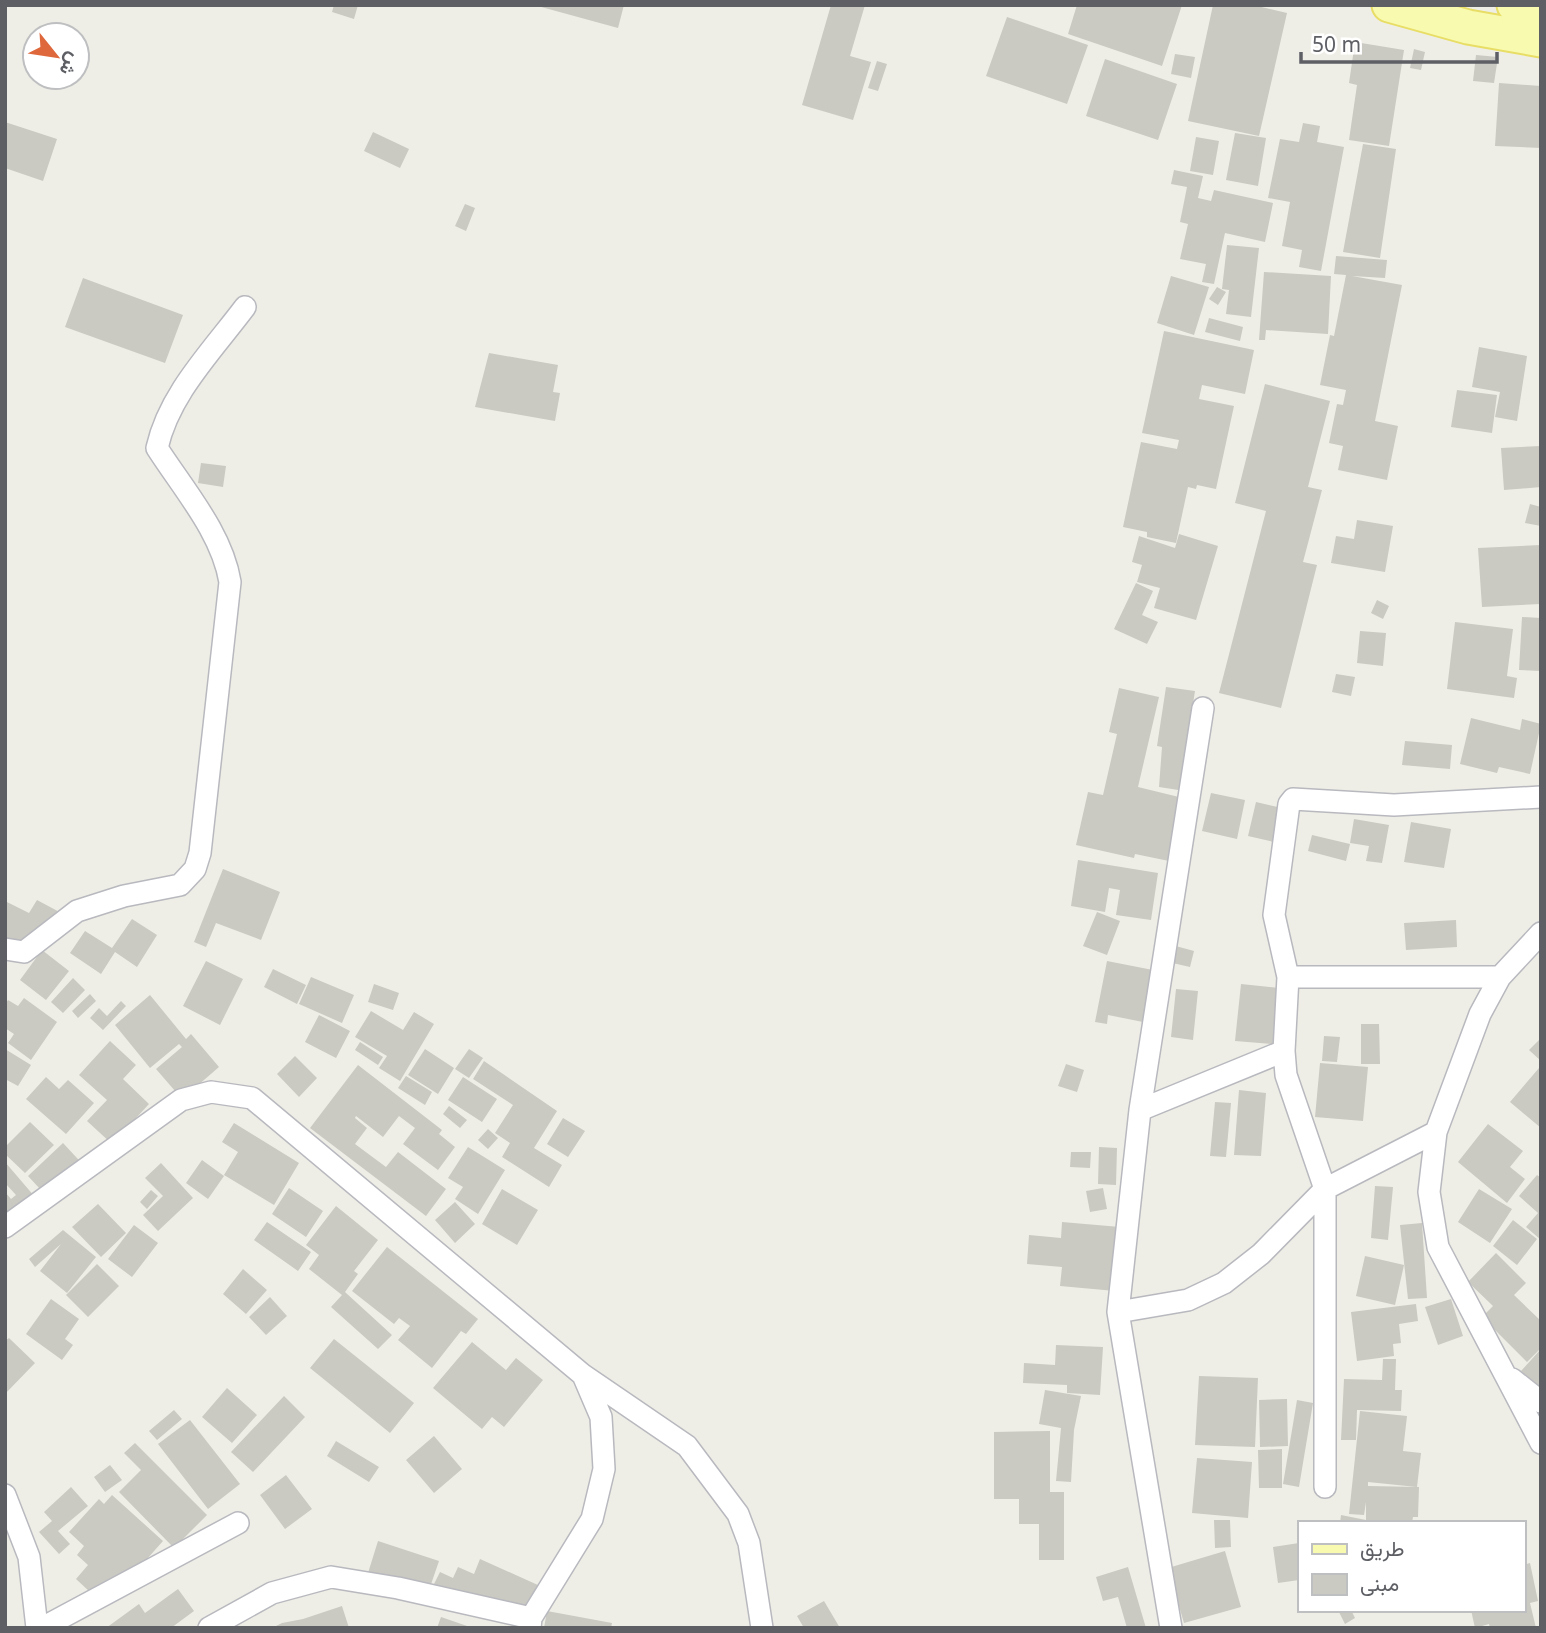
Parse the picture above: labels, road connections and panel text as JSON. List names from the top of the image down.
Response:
{
  "legend": ["طريق", "مبنى"],
  "scale_bar": "50 m",
  "north": "bottom right"
}
